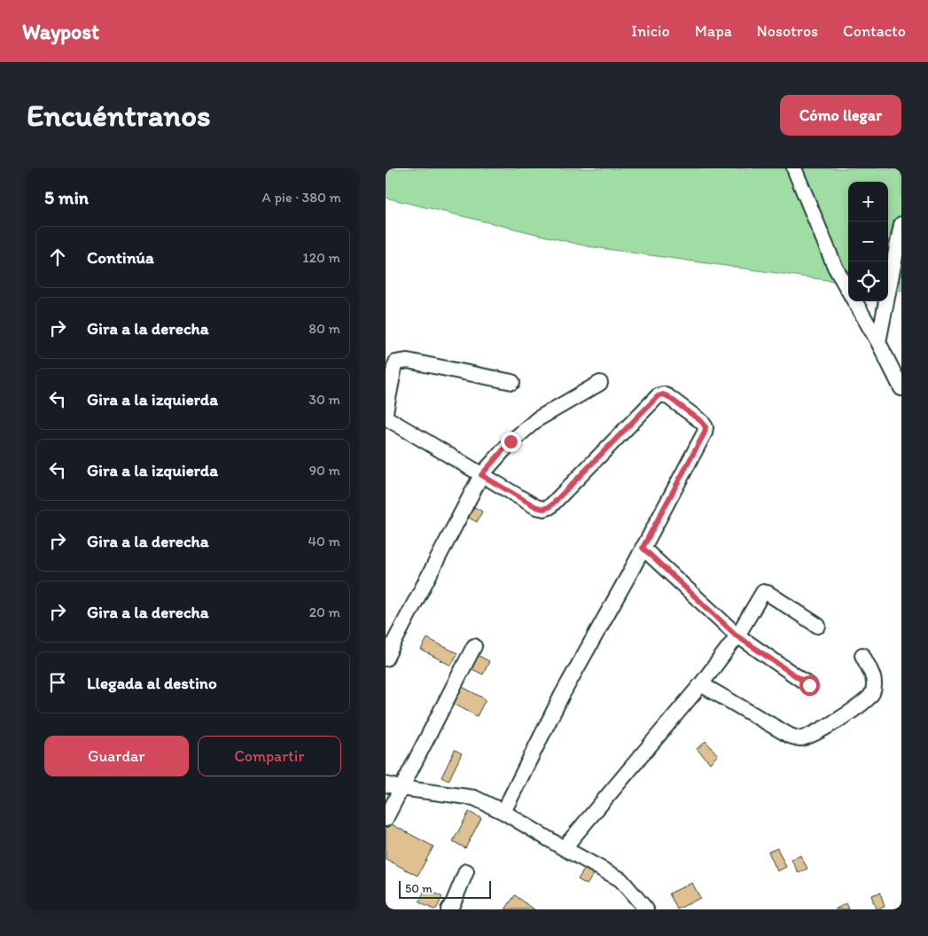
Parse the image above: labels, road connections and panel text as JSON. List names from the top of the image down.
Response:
{
  "scale_bar": "50 m",
  "page": {
    "header": "Waypost",
    "nav": [
      "Inicio",
      "Mapa",
      "Nosotros",
      "Contacto"
    ],
    "buttons": [
      "Cómo llegar",
      ["Guardar", "Compartir"]
    ],
    "title": "Encuéntranos",
    "heading": ["5 min", "A pie · 380 m"],
    "map_buttons": ["+", "−"],
    "list": [
      ["Continúa", "120 m"],
      ["Gira a la derecha", "80 m"],
      ["Gira a la izquierda", "30 m"],
      ["Gira a la izquierda", "90 m"],
      ["Gira a la derecha", "40 m"],
      ["Gira a la derecha", "20 m"],
      "Llegada al destino"
    ],
    "scale": "50 m"
  }
}
